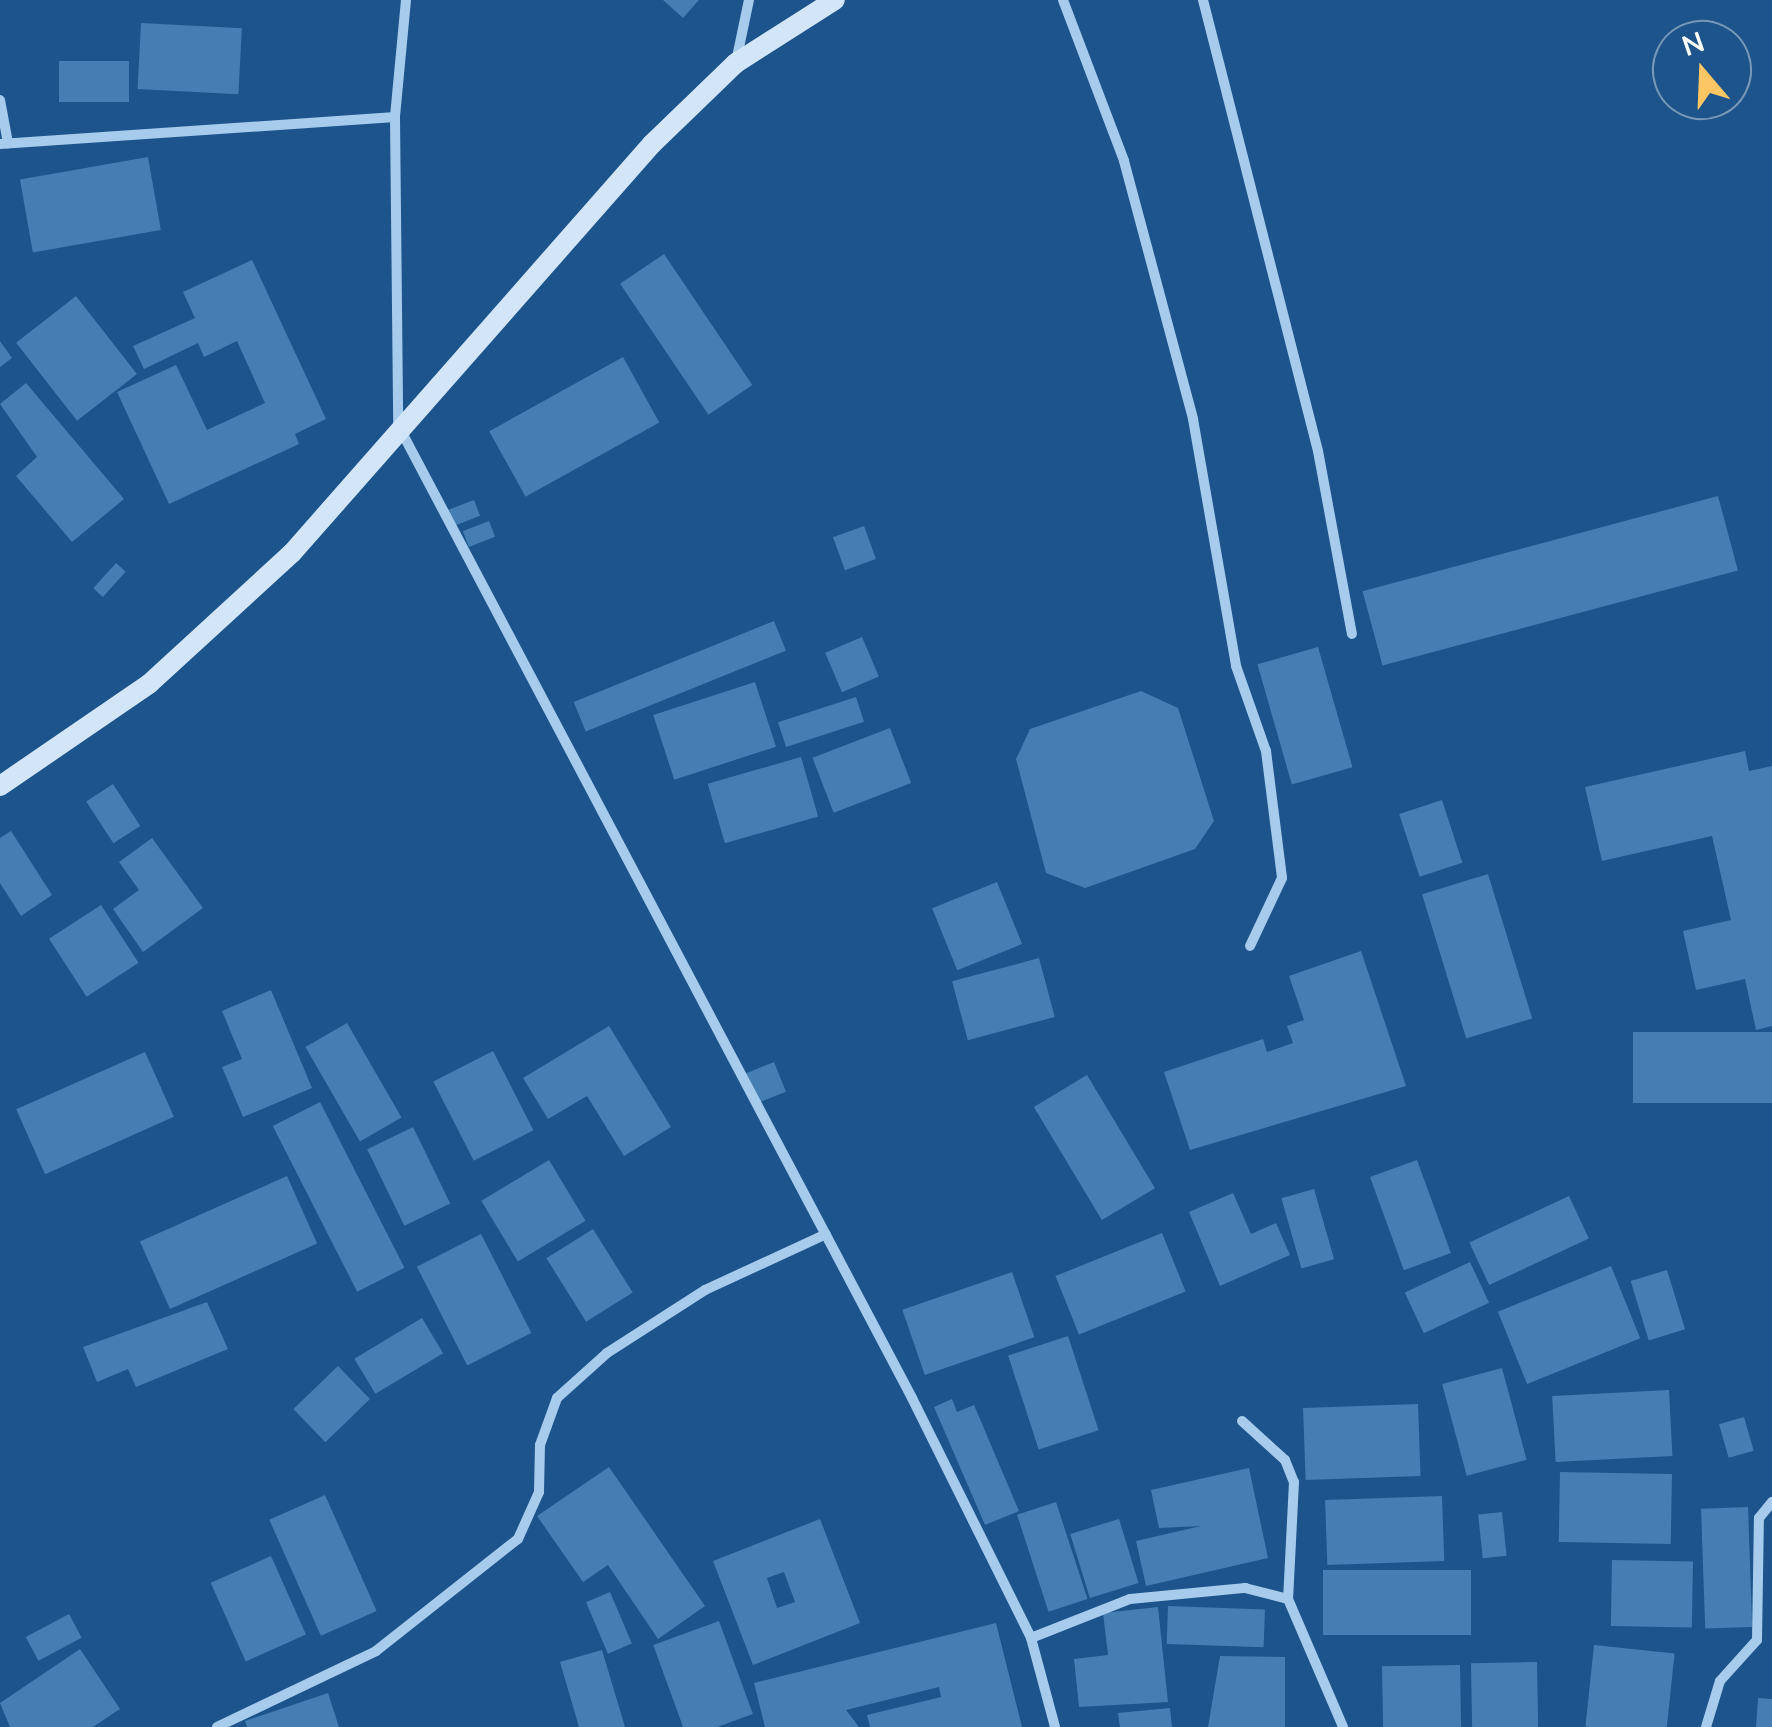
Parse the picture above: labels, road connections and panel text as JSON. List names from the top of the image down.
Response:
{
  "north": "top"
}
